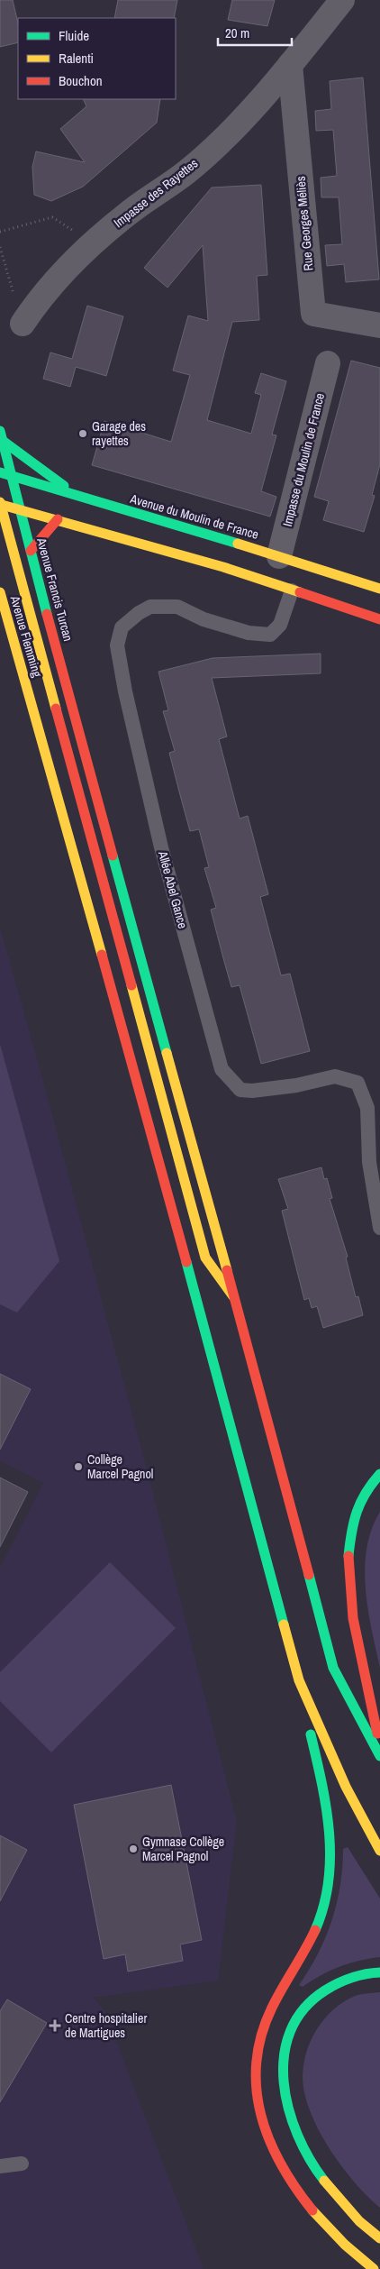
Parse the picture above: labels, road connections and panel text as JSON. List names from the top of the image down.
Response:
{
  "streets": {
    "main road": ["Avenue du Moulin de France", "Avenue Francis Turcan", "Avenue Flemming"],
    "street": ["Impasse des Rayettes", "Rue Georges Méliès", "Impasse du Moulin de France"],
    "lane": ["Allée Abel Gance"]
  },
  "crossings": [
    ["Impasse des Rayettes", "Rue Georges Méliès"],
    ["Impasse du Moulin de France", "Avenue du Moulin de France"],
    ["Avenue du Moulin de France", "Avenue Francis Turcan"]
  ],
  "places": {
    "other": ["Garage des rayettes", "Collège Marcel Pagnol", "Gymnase Collège Marcel Pagnol"],
    "health": ["Centre hospitalier de Martigues"]
  },
  "legend": ["Fluide", "Ralenti", "Bouchon"],
  "scale_bar": "20 m"
}
